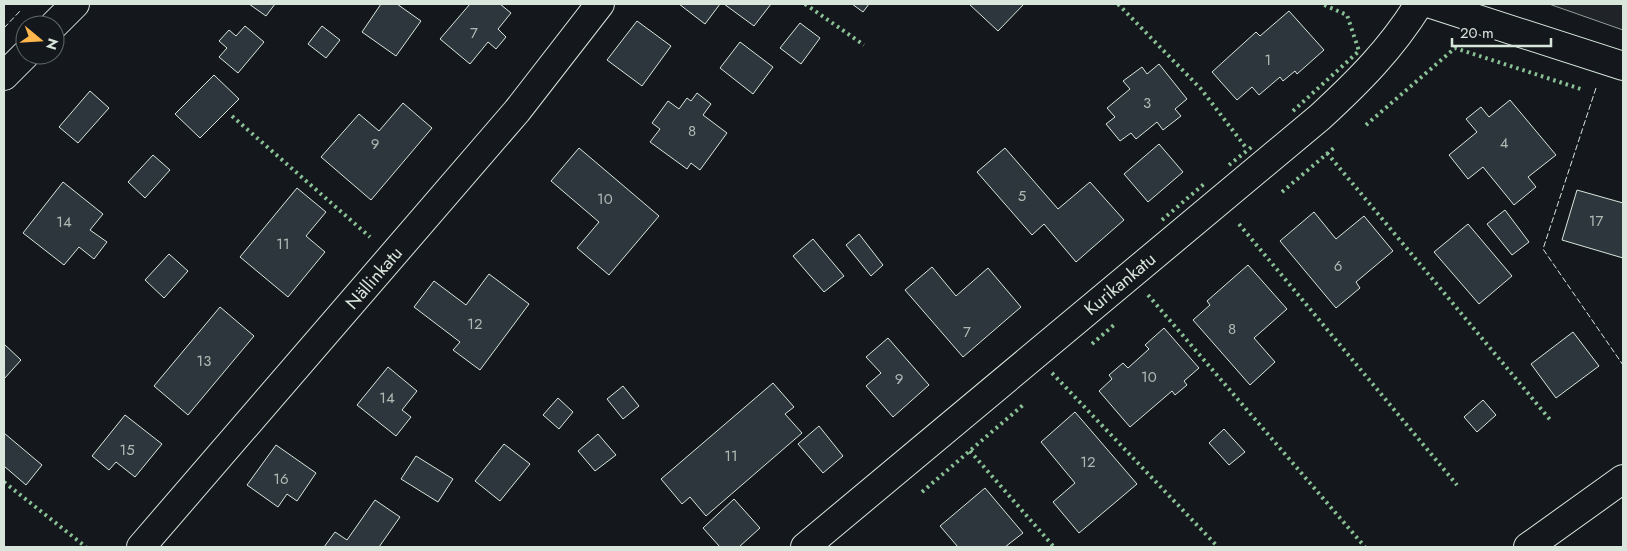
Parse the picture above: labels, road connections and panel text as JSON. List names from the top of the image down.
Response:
{
  "streets": {
    "street": ["Nällinkatu", "Kurikankatu"]
  },
  "house_numbers": [
    "7",
    "1",
    "3",
    "8",
    "4",
    "9",
    "5",
    "10",
    "17",
    "14",
    "11",
    "6",
    "12",
    "8",
    "7",
    "13",
    "10",
    "9",
    "14",
    "15",
    "11",
    "12",
    "16"
  ],
  "scale_bar": "20 m",
  "north": "right"
}
